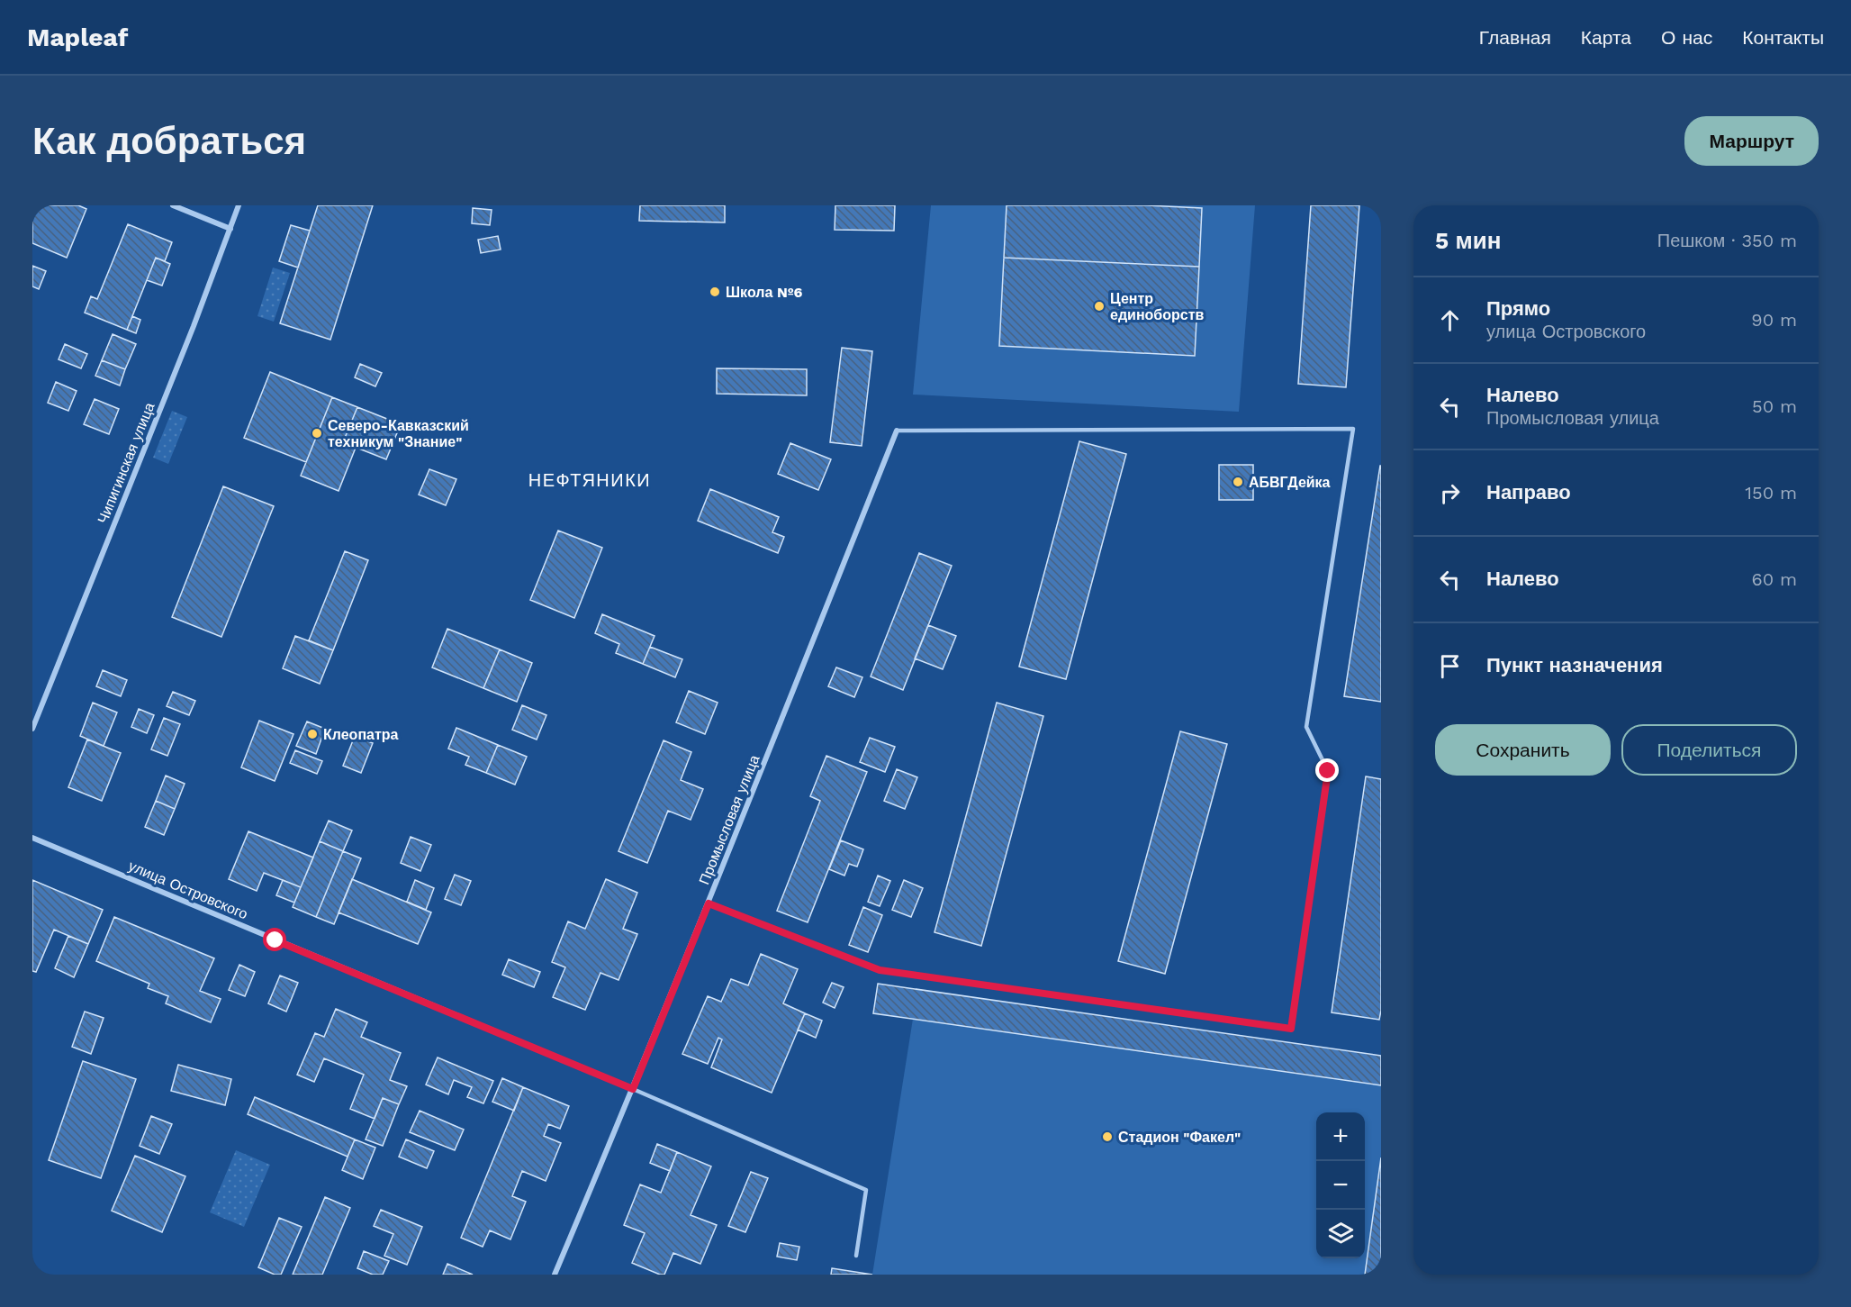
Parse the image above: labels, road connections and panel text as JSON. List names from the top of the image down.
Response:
{
  "streets": {
    "street": ["Чипигинская улица", "Промысловая улица", "улица Островского"]
  },
  "crossings": [
    ["Промысловая улица", "улица Островского"]
  ],
  "districts": ["НЕФТЯНИКИ"],
  "places": [
    "Школа №6",
    "Центр единоборств",
    "Северо-Кавказский техникум \"Знание\"",
    "АБВГДейка",
    "Клеопатра",
    "Стадион \"Факел\""
  ],
  "page": {
    "header": "Mapleaf",
    "nav": [
      "Главная",
      "Карта",
      "О нас",
      "Контакты"
    ],
    "buttons": [
      "Маршрут",
      ["Сохранить", "Поделиться"]
    ],
    "title": "Как добраться",
    "heading": ["5 мин", "Пешком · 350 m"],
    "list": [
      ["Прямо", "улица Островского", "90 m"],
      ["Налево", "Промысловая улица", "50 m"],
      ["Направо", "150 m"],
      ["Налево", "60 m"],
      "Пункт назначения"
    ],
    "map_buttons": ["+", "−"]
  }
}
